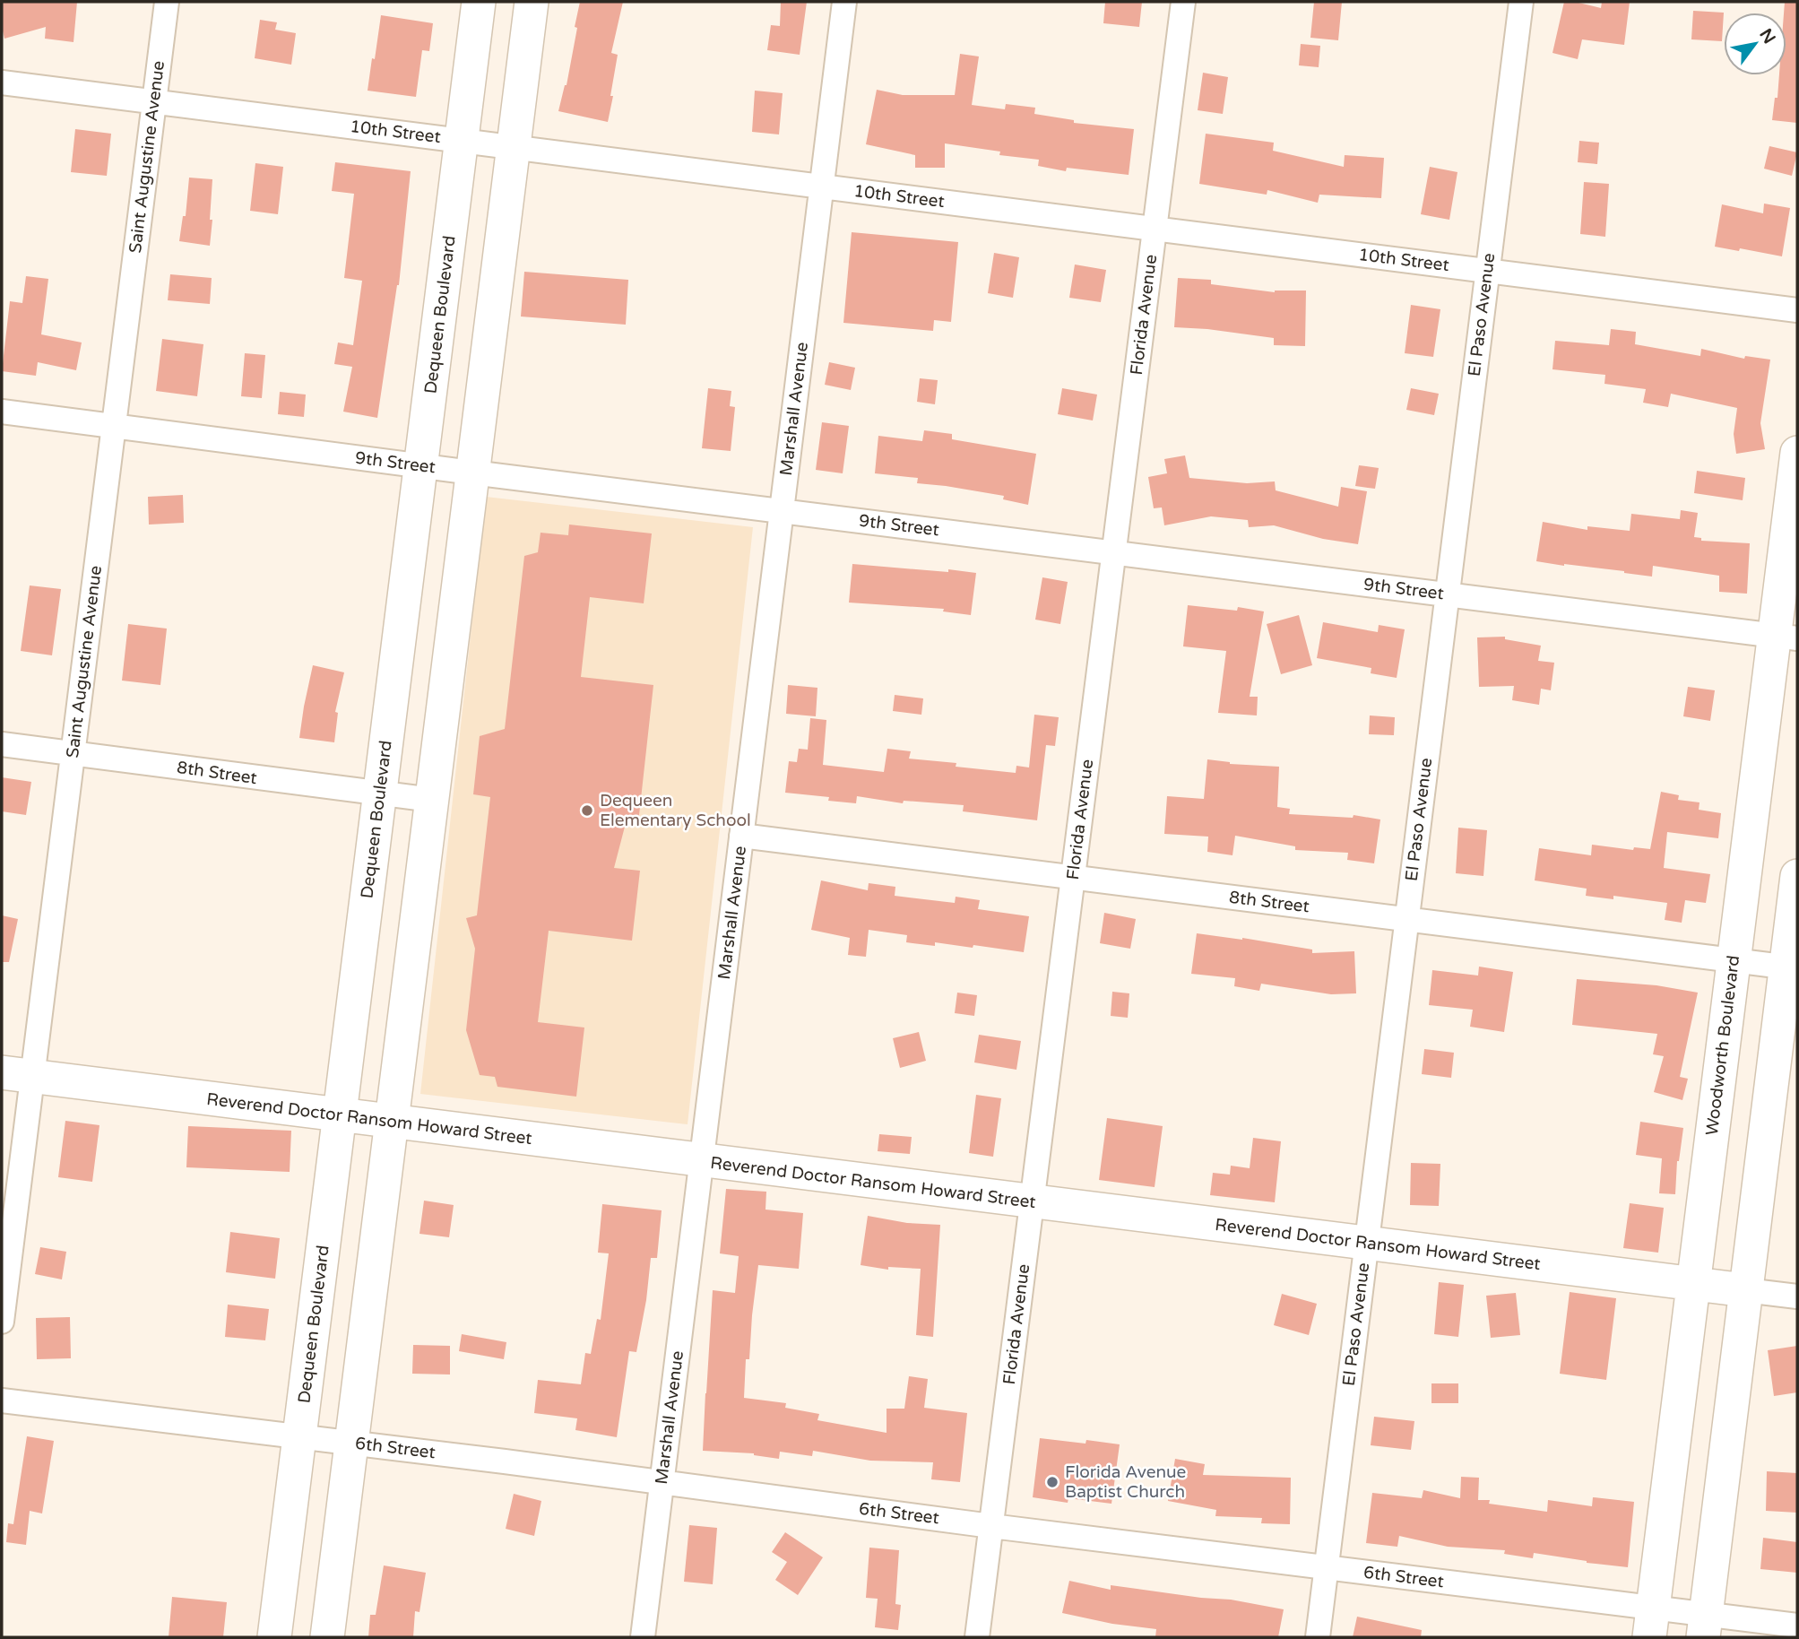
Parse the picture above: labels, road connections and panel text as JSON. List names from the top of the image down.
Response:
{
  "streets": {
    "street": [
      "10th Street",
      "Saint Augustine Avenue",
      "Dequeen Boulevard",
      "Florida Avenue",
      "El Paso Avenue",
      "Marshall Avenue",
      "9th Street",
      "8th Street",
      "Woodworth Boulevard",
      "Reverend Doctor Ransom Howard Street",
      "6th Street"
    ]
  },
  "crossings": [
    ["10th Street", "Saint Augustine Avenue"],
    ["10th Street", "Dequeen Boulevard"],
    ["10th Street", "Florida Avenue"],
    ["10th Street", "El Paso Avenue"],
    ["10th Street", "Marshall Avenue"],
    ["Saint Augustine Avenue", "9th Street"],
    ["Saint Augustine Avenue", "8th Street"],
    ["Saint Augustine Avenue", "Reverend Doctor Ransom Howard Street"],
    ["Dequeen Boulevard", "9th Street"],
    ["Dequeen Boulevard", "8th Street"],
    ["Dequeen Boulevard", "Reverend Doctor Ransom Howard Street"],
    ["Dequeen Boulevard", "6th Street"],
    ["Florida Avenue", "9th Street"],
    ["Florida Avenue", "8th Street"],
    ["Florida Avenue", "Reverend Doctor Ransom Howard Street"],
    ["Florida Avenue", "6th Street"],
    ["El Paso Avenue", "9th Street"],
    ["El Paso Avenue", "8th Street"],
    ["El Paso Avenue", "Reverend Doctor Ransom Howard Street"],
    ["El Paso Avenue", "6th Street"],
    ["Marshall Avenue", "9th Street"],
    ["Marshall Avenue", "8th Street"],
    ["Marshall Avenue", "Reverend Doctor Ransom Howard Street"],
    ["Marshall Avenue", "6th Street"],
    ["9th Street", "Woodworth Boulevard"],
    ["8th Street", "Woodworth Boulevard"],
    ["Woodworth Boulevard", "Reverend Doctor Ransom Howard Street"],
    ["Woodworth Boulevard", "6th Street"]
  ],
  "places": ["Dequeen Elementary School", "Florida Avenue Baptist Church"],
  "north": "top right"
}
